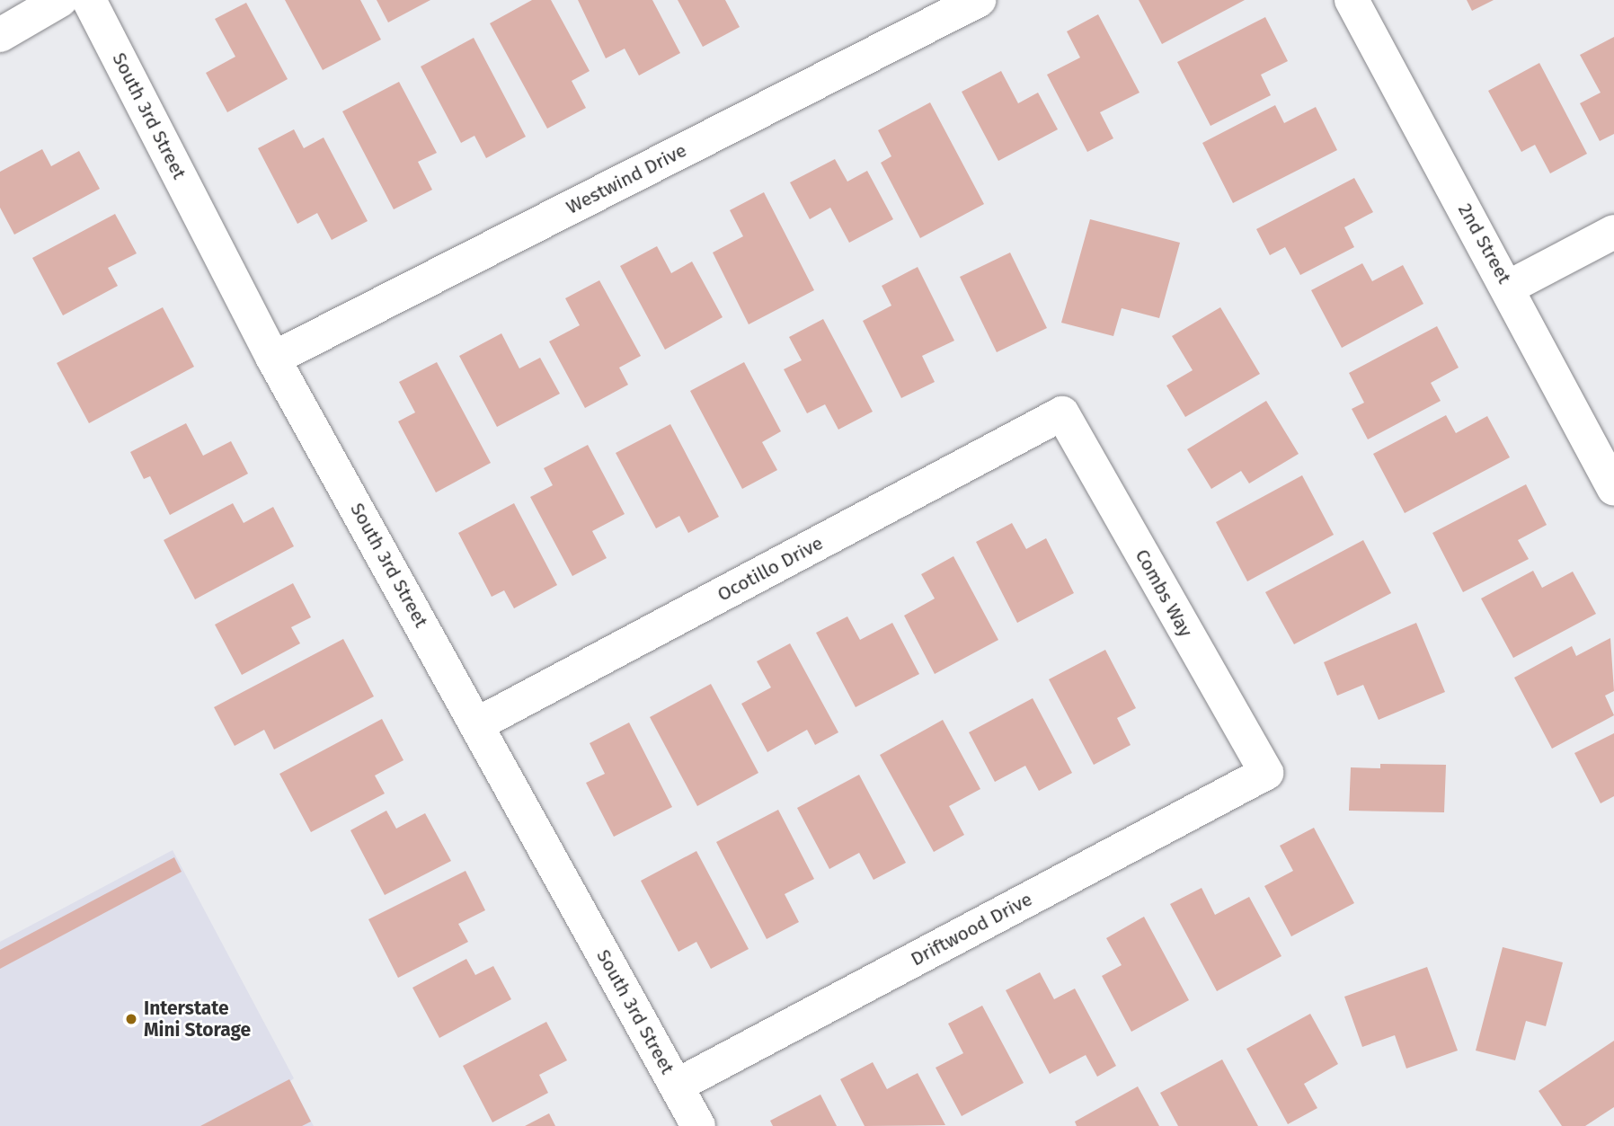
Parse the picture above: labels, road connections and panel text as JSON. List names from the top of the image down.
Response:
{
  "streets": {
    "street": [
      "South 3rd Street",
      "Westwind Drive",
      "2nd Street",
      "Ocotillo Drive",
      "Combs Way",
      "Driftwood Drive"
    ]
  },
  "crossings": [
    ["South 3rd Street", "Westwind Drive"],
    ["South 3rd Street", "Ocotillo Drive"],
    ["South 3rd Street", "Driftwood Drive"],
    ["Ocotillo Drive", "Combs Way"],
    ["Combs Way", "Driftwood Drive"]
  ],
  "places": ["Interstate Mini Storage"]
}
